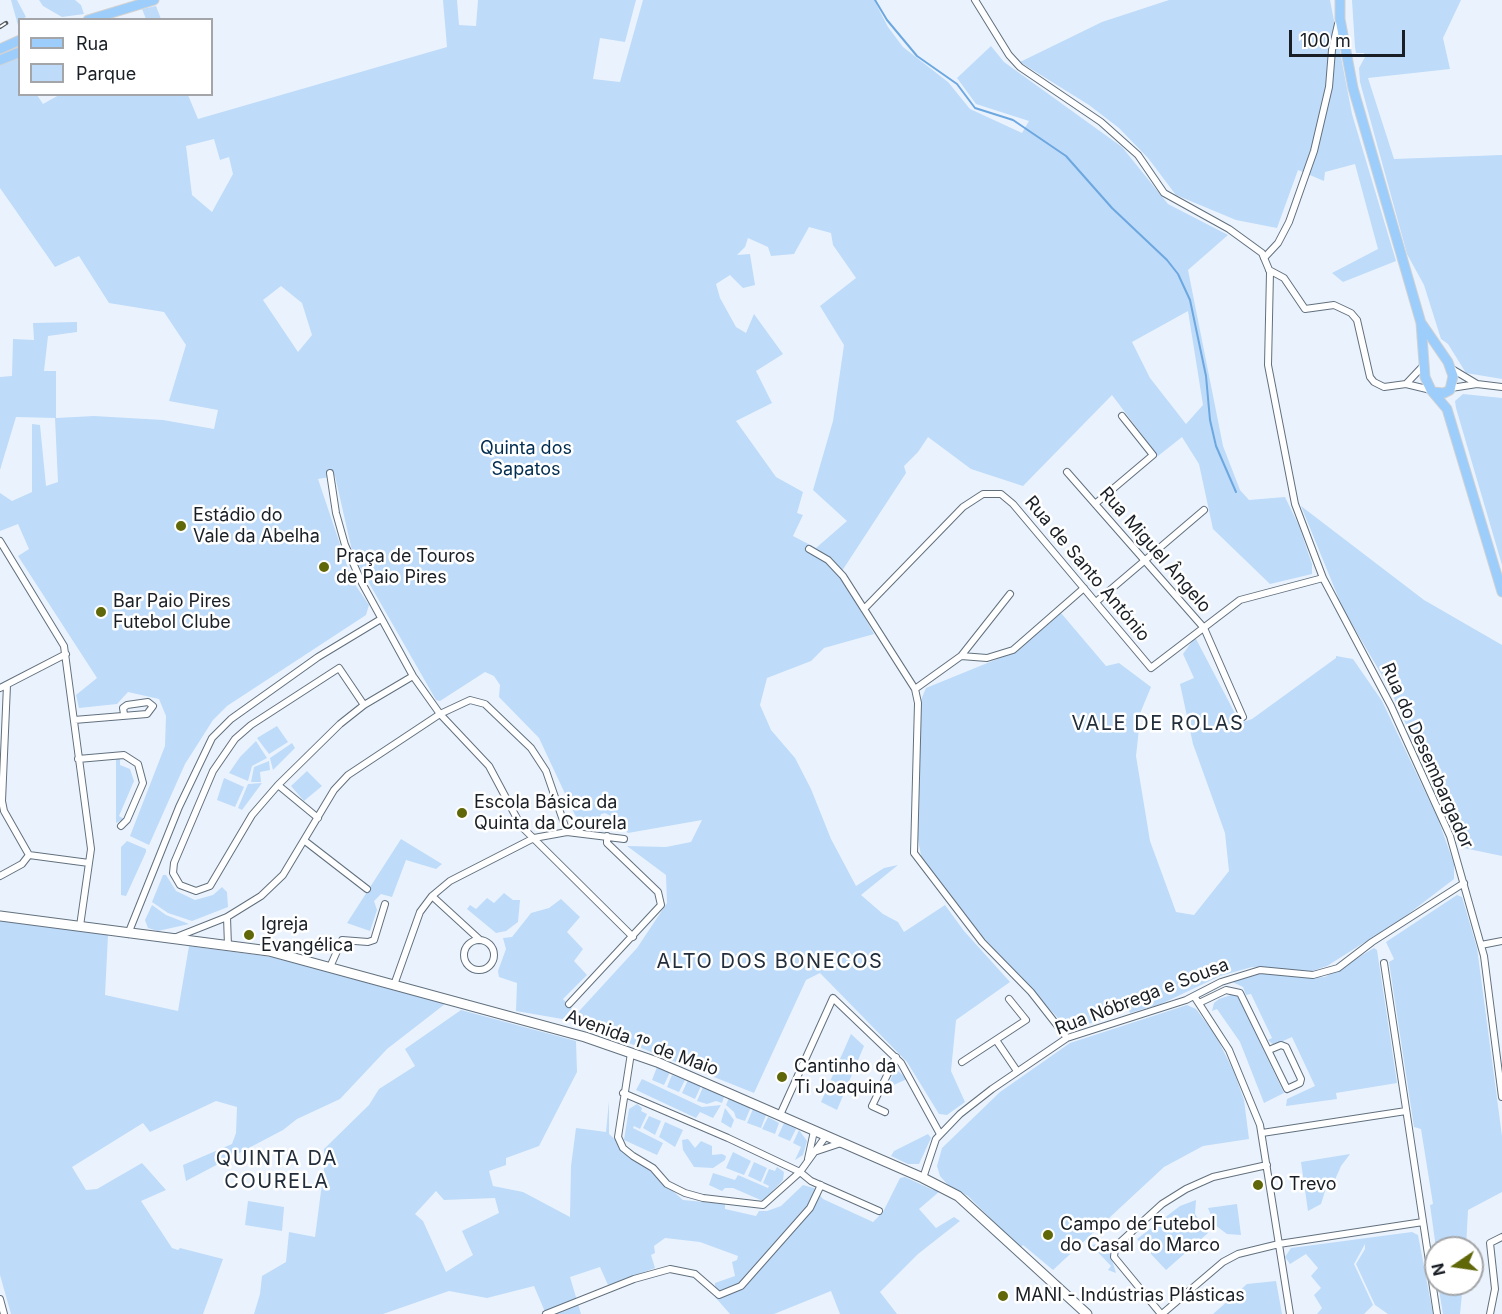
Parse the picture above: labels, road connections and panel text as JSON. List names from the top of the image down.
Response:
{
  "streets": {
    "street": [
      "Rua Miguel Ângelo",
      "Rua de Santo António",
      "Rua do Desembargador",
      "Rua Nóbrega e Sousa",
      "Avenida 1º de Maio"
    ]
  },
  "crossings": [
    ["Rua Miguel Ângelo", "Rua de Santo António"],
    ["Rua do Desembargador", "Rua Nóbrega e Sousa"]
  ],
  "districts": ["VALE DE ROLAS", "ALTO DOS BONECOS", "QUINTA DA COURELA"],
  "parks": ["Quinta dos Sapatos"],
  "places": [
    "Estádio do Vale da Abelha",
    "Praça de Touros de Paio Pires",
    "Bar Paio Pires Futebol Clube",
    "Escola Básica da Quinta da Courela",
    "Igreja Evangélica",
    "Cantinho da Ti Joaquina",
    "O Trevo",
    "Campo de Futebol do Casal do Marco",
    "MANI - Indústrias Plásticas"
  ],
  "legend": ["Rua", "Parque"],
  "scale_bar": "100 m",
  "north": "left"
}
